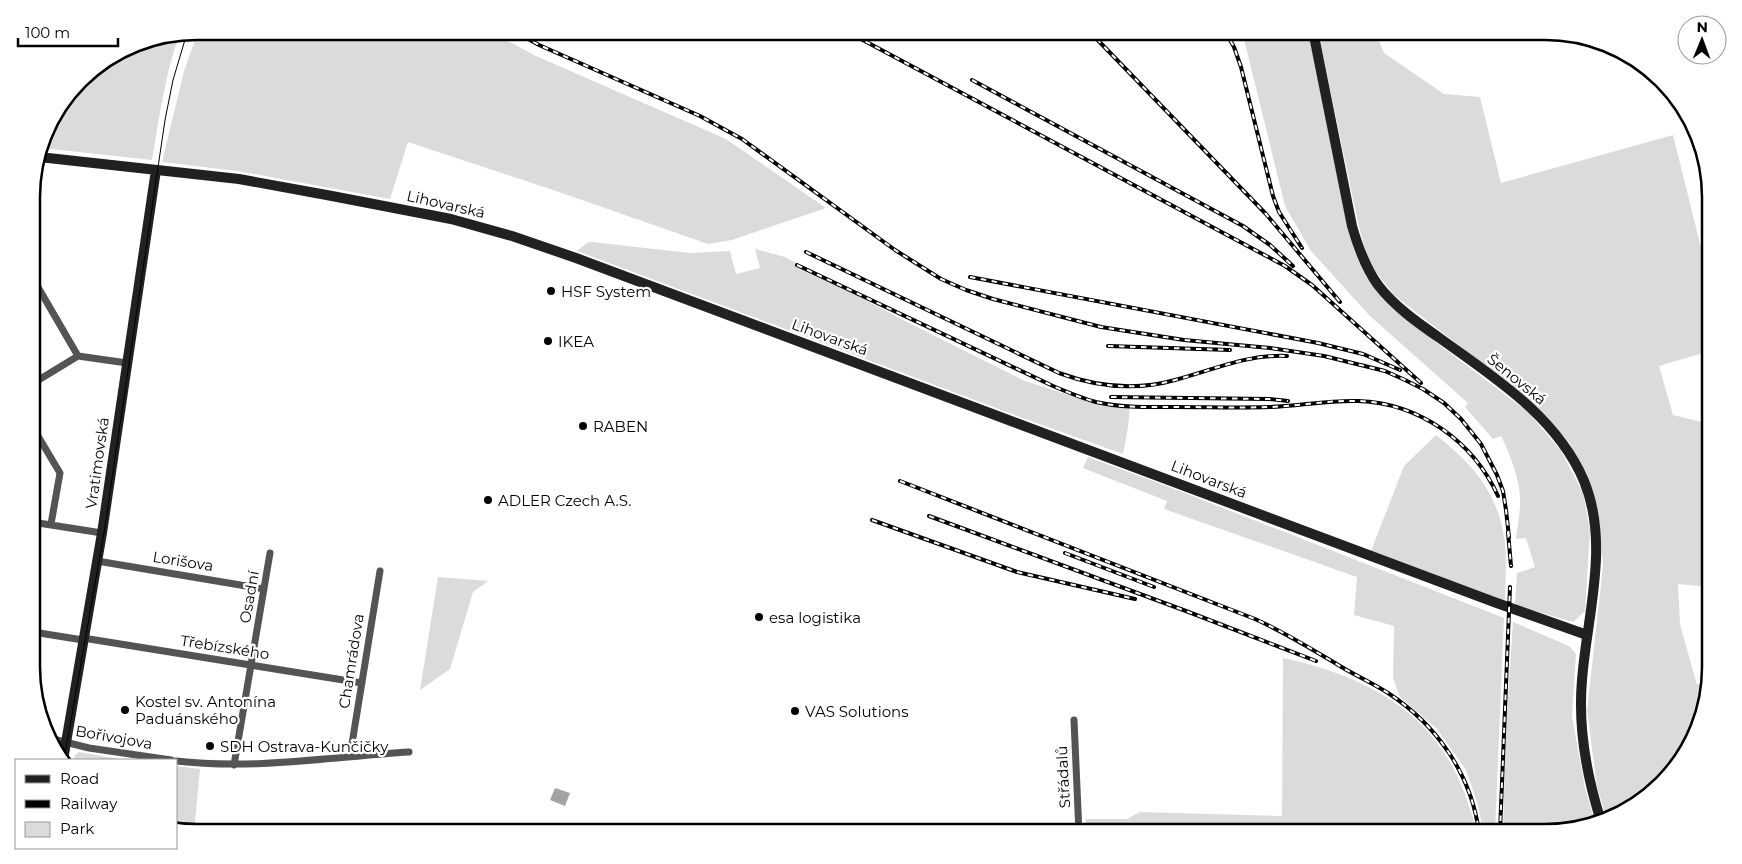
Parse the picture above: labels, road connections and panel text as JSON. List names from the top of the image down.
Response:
{
  "streets": {
    "street": [
      "Lihovarská",
      "Šenovská",
      "Vratimovská",
      "Lorišova",
      "Osadní",
      "Třebízského",
      "Chamrádova",
      "Bořivojova",
      "Střádalů"
    ]
  },
  "crossings": [
    ["Lihovarská", "Šenovská"],
    ["Lihovarská", "Vratimovská"],
    ["Vratimovská", "Lorišova"],
    ["Vratimovská", "Třebízského"],
    ["Vratimovská", "Bořivojova"],
    ["Lorišova", "Osadní"],
    ["Osadní", "Třebízského"],
    ["Třebízského", "Chamrádova"]
  ],
  "places": [
    "HSF System",
    "IKEA",
    "RABEN",
    "ADLER Czech A.S.",
    "esa logistika",
    "Kostel sv. Antonína Paduánského",
    "VAS Solutions",
    "SDH Ostrava-Kunčičky"
  ],
  "legend": ["Road", "Railway", "Park"],
  "scale_bar": "100 m",
  "north": "top"
}
